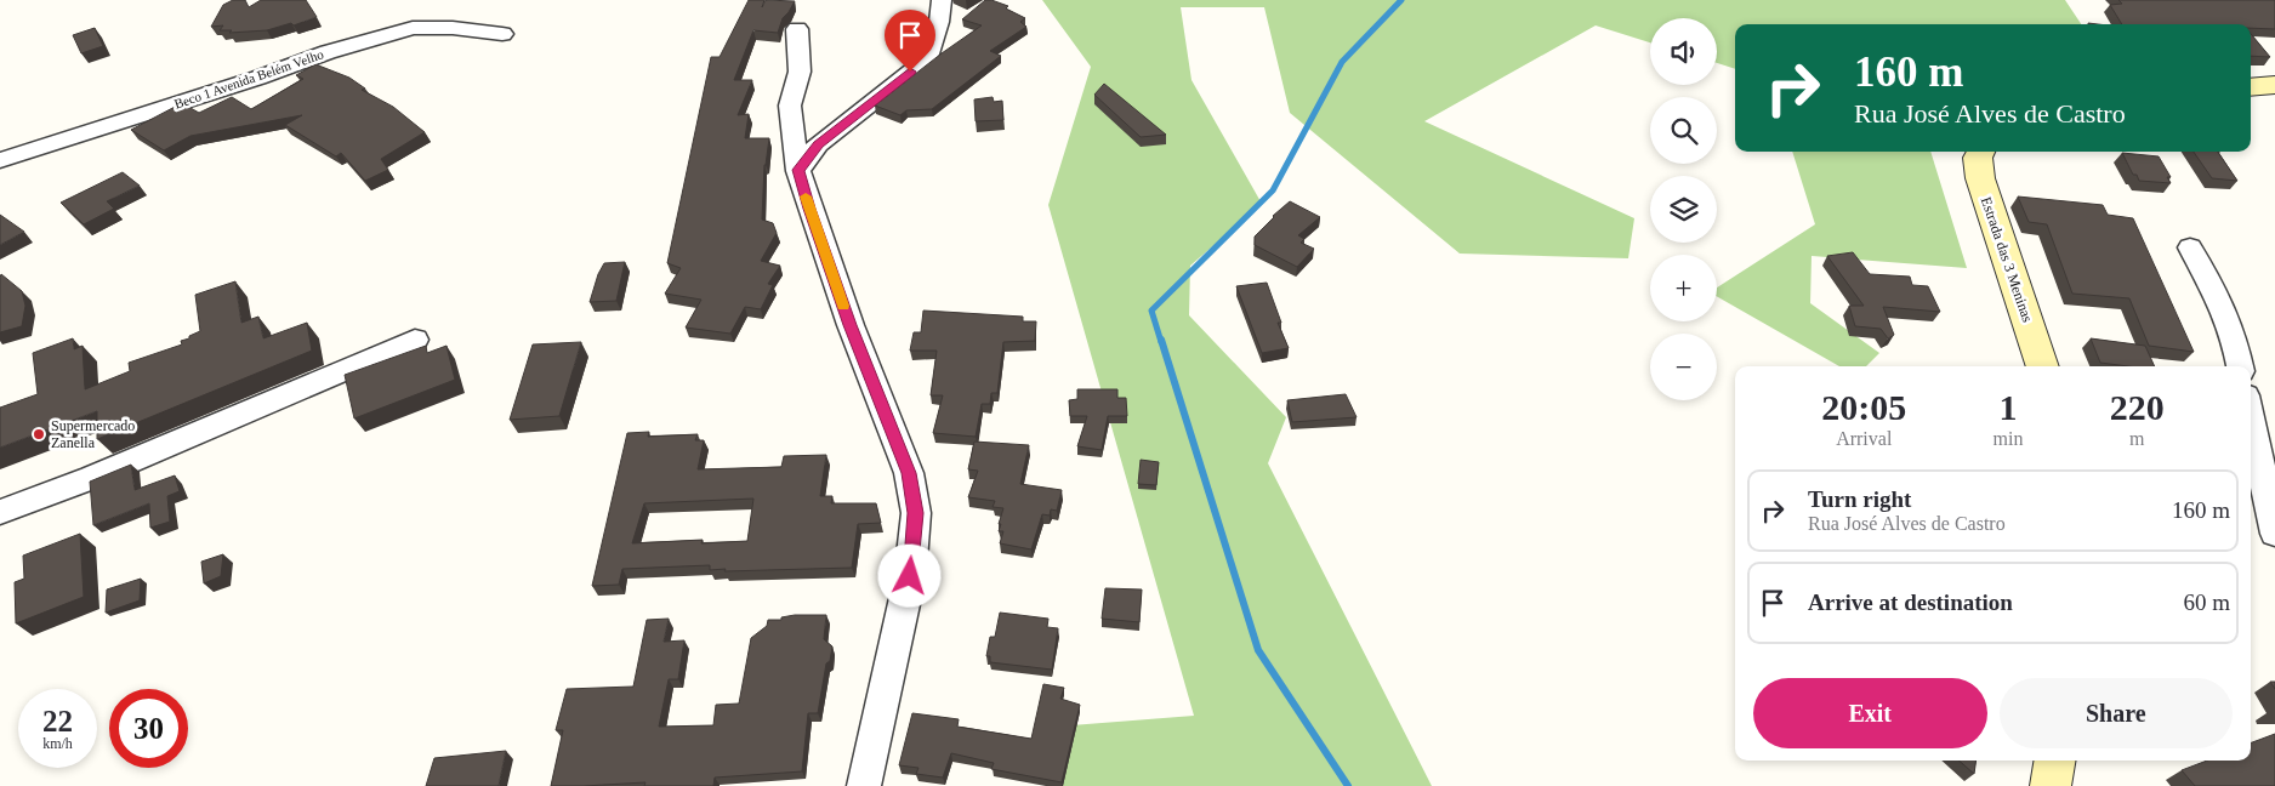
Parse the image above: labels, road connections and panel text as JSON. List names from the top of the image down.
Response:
{
  "streets": {
    "main road": ["Estrada das 3 Meninas"],
    "street": ["Beco 1 Avenida Belém Velho"]
  },
  "places": ["Supermercado Zanella"],
  "page": {
    "map_buttons": ["+", "−"],
    "turn": ["160 m", "Rua José Alves de Castro"],
    "eta": [
      "20:05",
      "Arrival",
      "1",
      "min",
      "220",
      "m"
    ],
    "list": [
      {
        "name": "Turn right",
        "note": "Rua José Alves de Castro",
        "value": "160 m"
      },
      {
        "name": "Arrive at destination",
        "value": "60 m"
      }
    ],
    "buttons": ["Exit", "Share"],
    "speed": "22 km/h",
    "limit": "30"
  }
}
